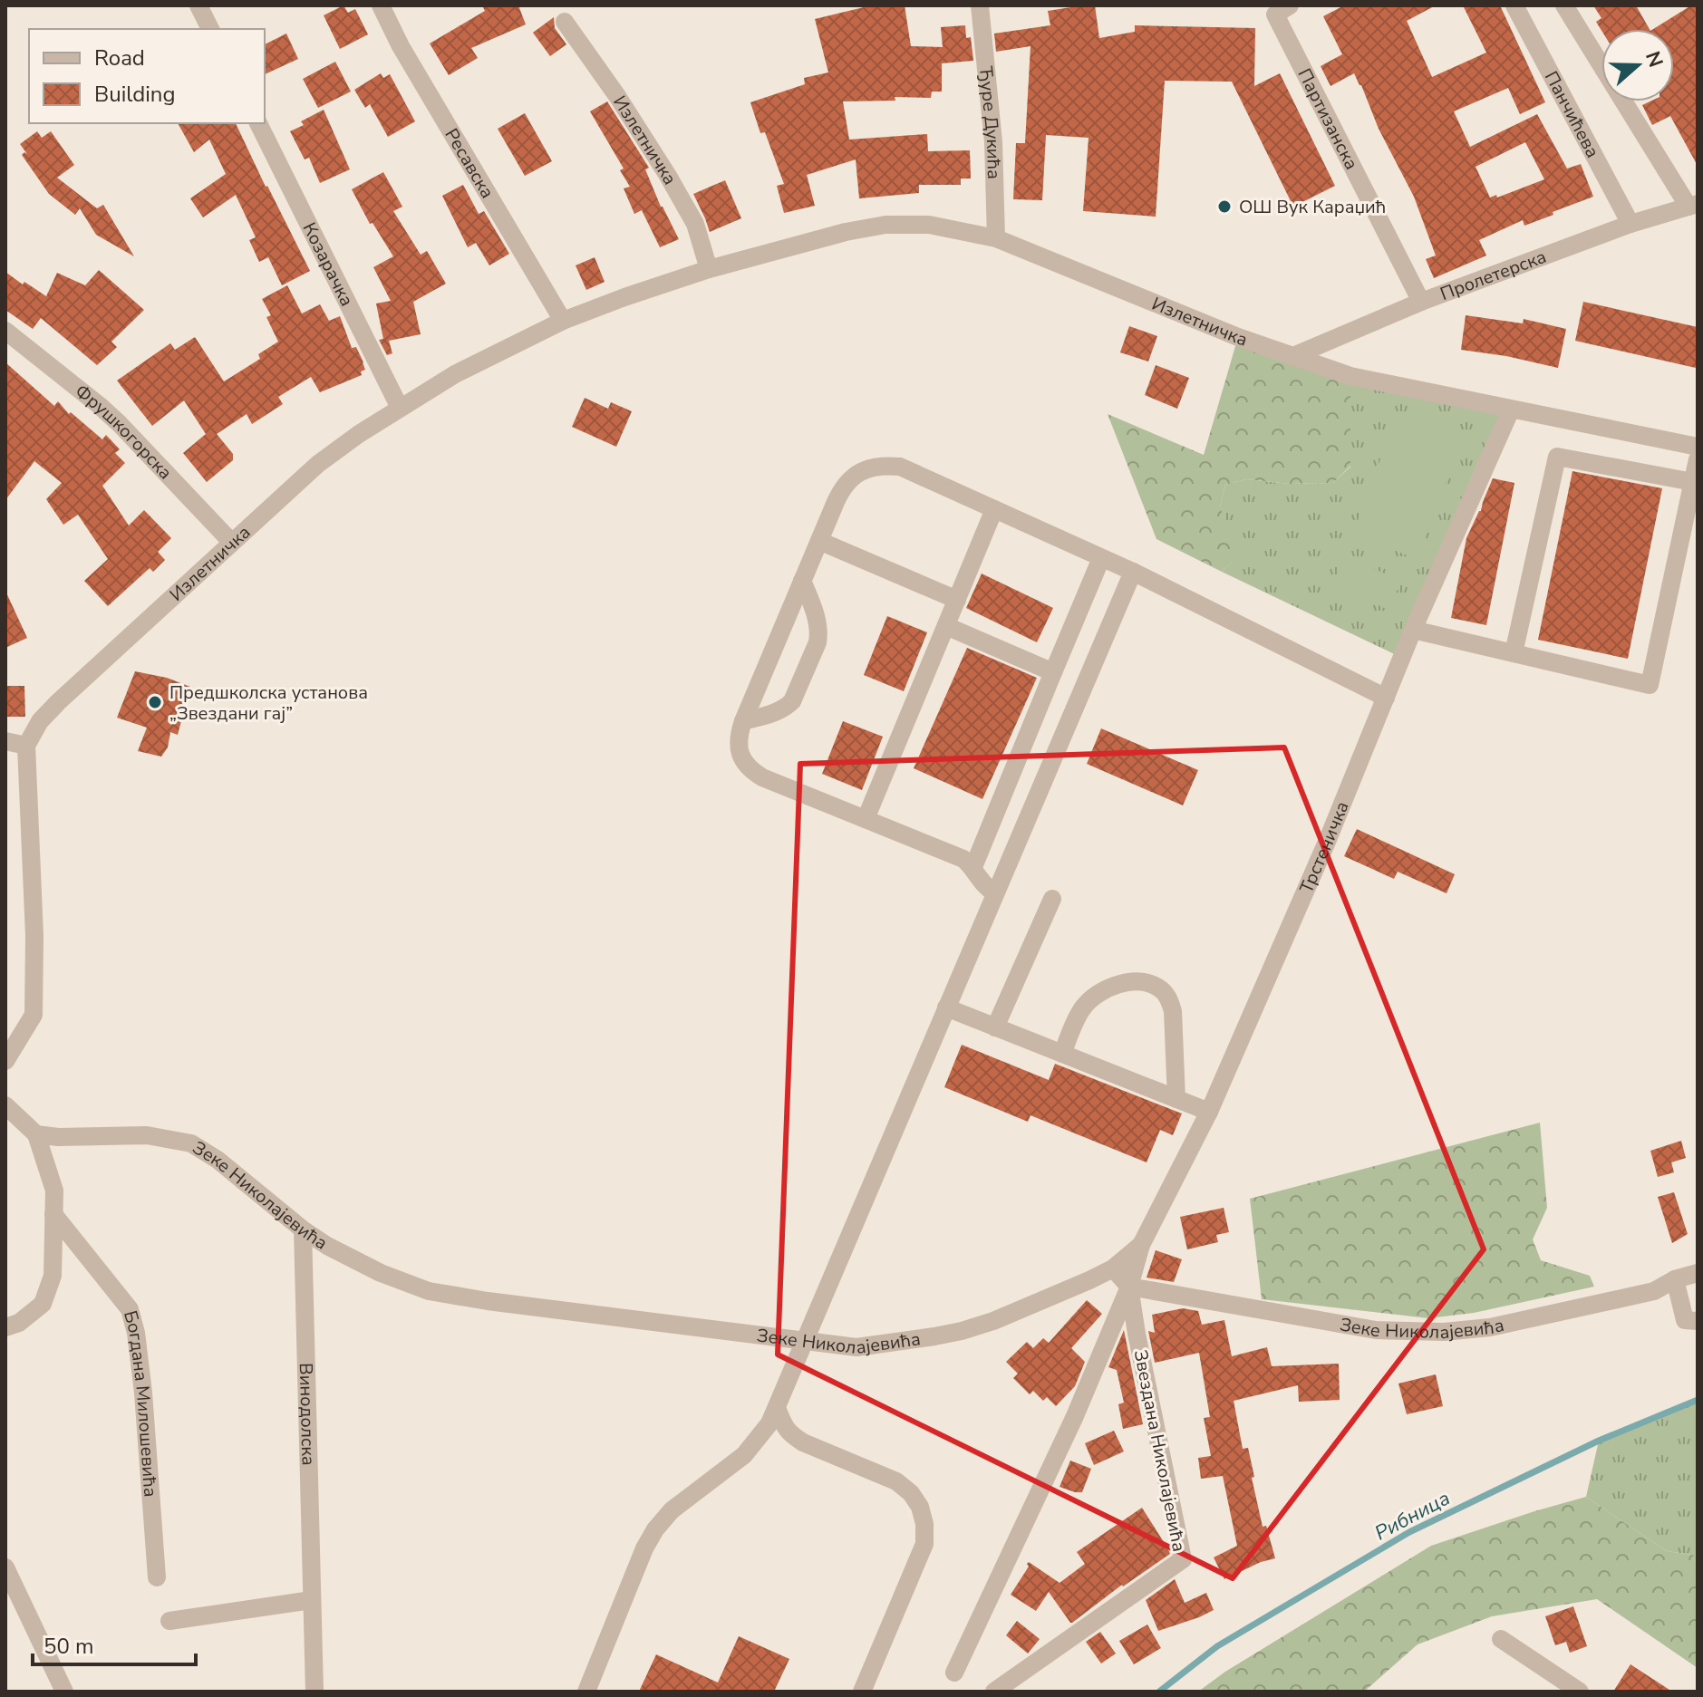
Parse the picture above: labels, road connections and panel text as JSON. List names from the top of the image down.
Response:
{
  "streets": {
    "street": [
      "Панчићева",
      "Партизанска",
      "Ђуре Дукића",
      "Излетничка",
      "Ресавска",
      "Козарачка",
      "Пролетерска",
      "Фрушкогорска",
      "Трстеничка",
      "Зеке Николајевића",
      "Богдана Милошевића",
      "Винодолска",
      "Звездана Николајевића"
    ]
  },
  "crossings": [
    ["Панчићева", "Пролетерска"],
    ["Партизанска", "Пролетерска"],
    ["Ђуре Дукића", "Излетничка"],
    ["Излетничка", "Ресавска"],
    ["Излетничка", "Козарачка"],
    ["Излетничка", "Пролетерска"],
    ["Излетничка", "Фрушкогорска"],
    ["Излетничка", "Трстеничка"],
    ["Трстеничка", "Зеке Николајевића"],
    ["Трстеничка", "Звездана Николајевића"],
    ["Зеке Николајевића", "Винодолска"],
    ["Зеке Николајевића", "Звездана Николајевића"]
  ],
  "water": ["Рибница"],
  "places": ["ОШ Вук Караџић", "Предшколска установа „Звездани гај”"],
  "legend": ["Road", "Building"],
  "scale_bar": "50 m",
  "north": "right"
}
